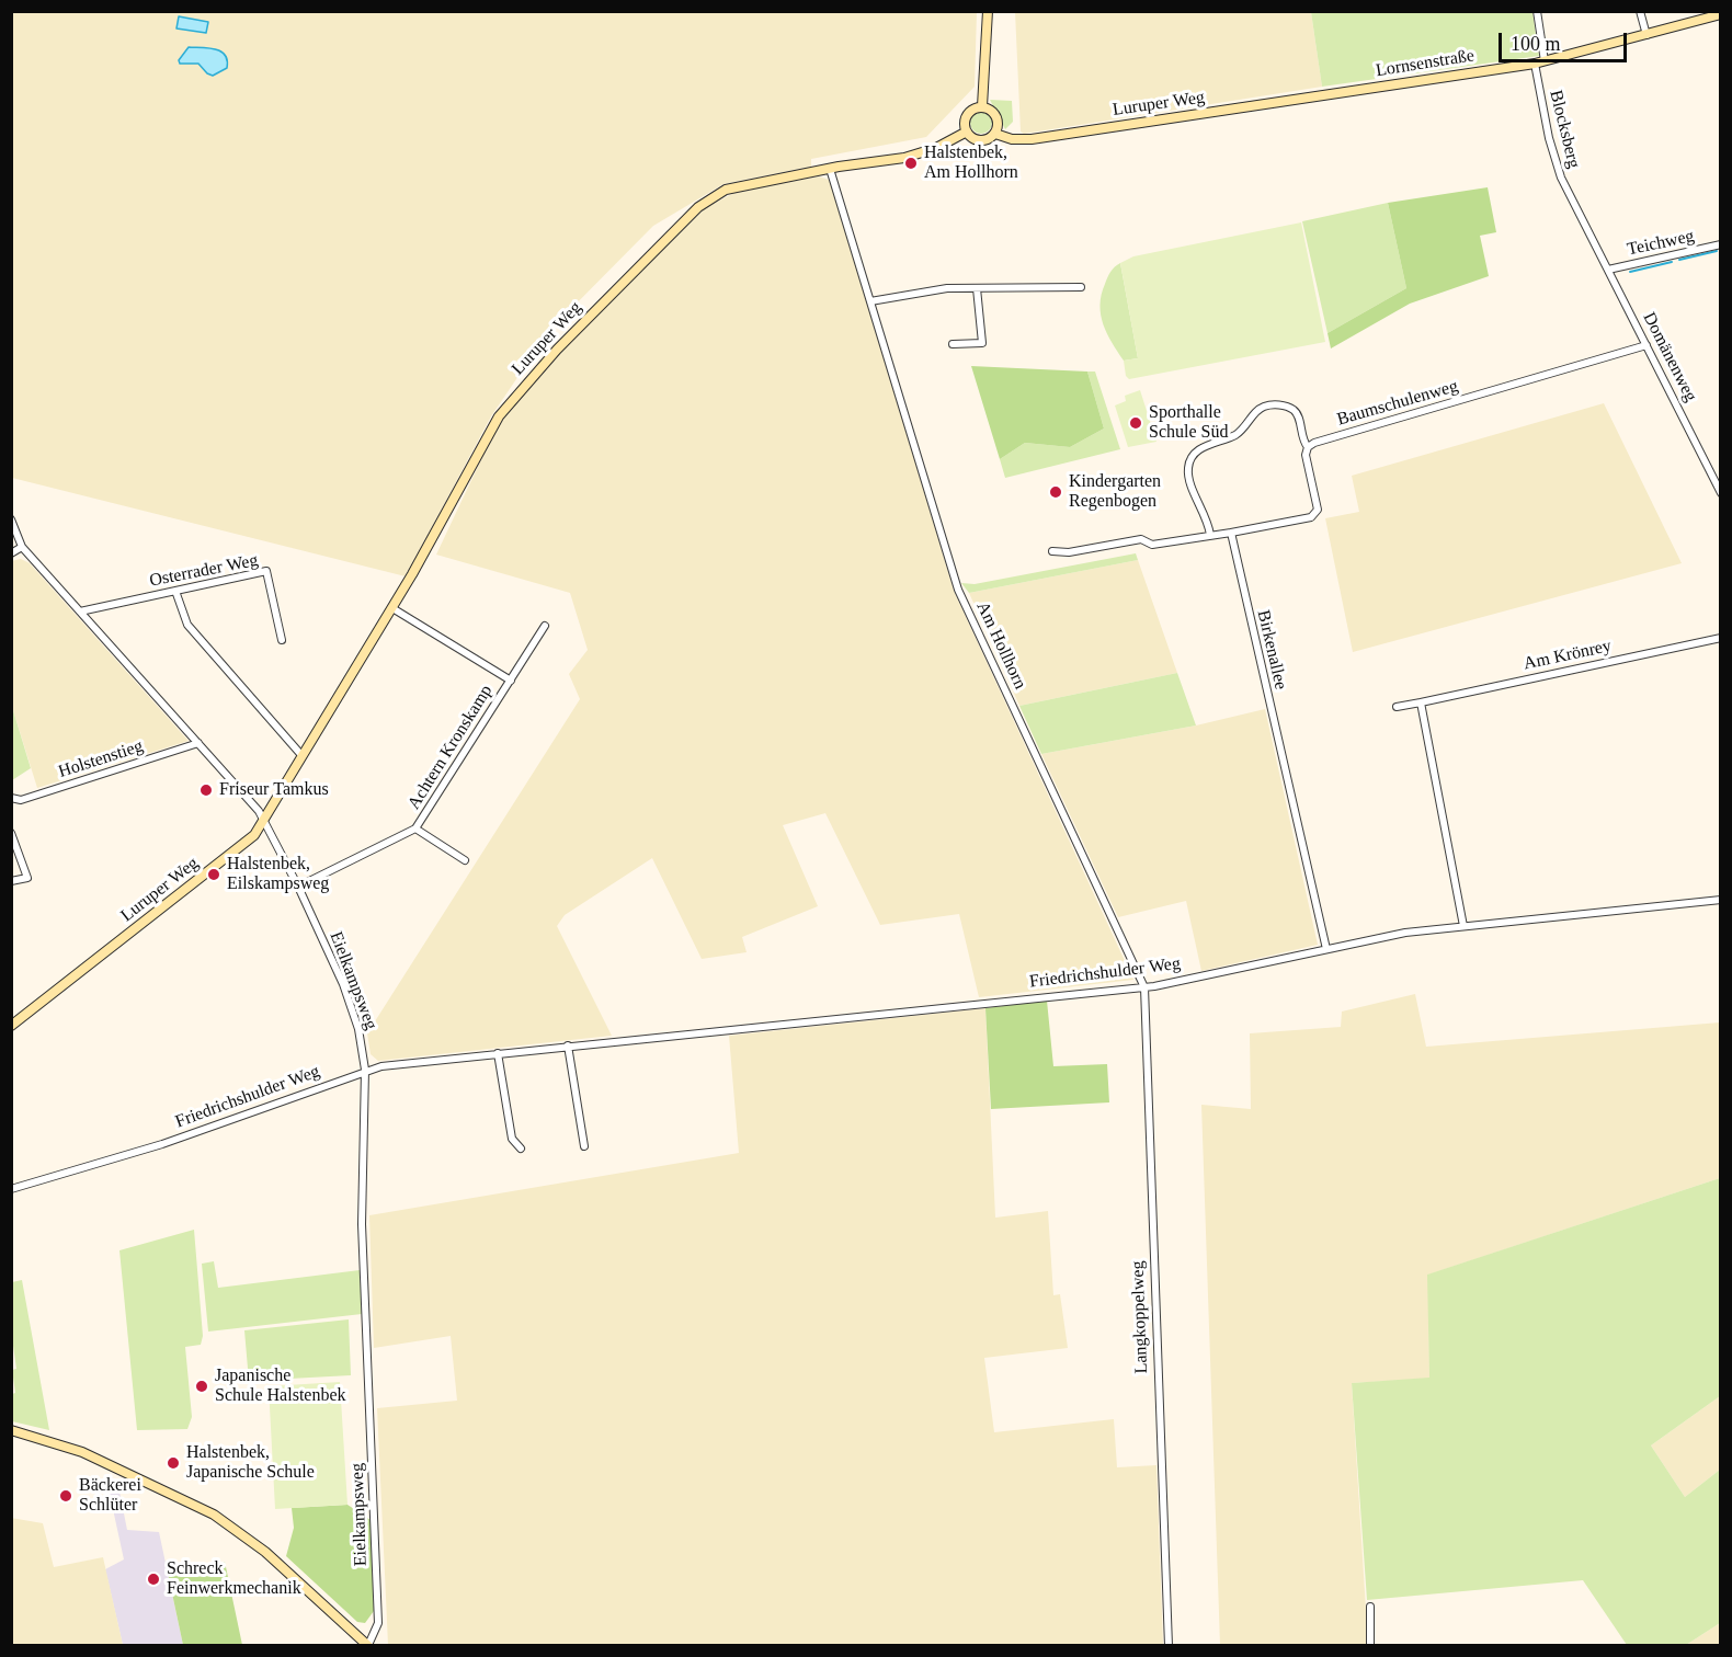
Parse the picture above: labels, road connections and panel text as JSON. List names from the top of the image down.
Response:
{
  "streets": {
    "street": [
      "Lornsenstraße",
      "Luruper Weg",
      "Blocksberg",
      "Teichweg",
      "Domänenweg",
      "Baumschulenweg",
      "Osterrader Weg",
      "Am Hollhorn",
      "Birkenallee",
      "Am Krönrey",
      "Achtern Kronskamp",
      "Holstenstieg",
      "Friedrichshulder Weg",
      "Eielkampsweg",
      "Langkoppelweg"
    ]
  },
  "crossings": [
    ["Lornsenstraße", "Luruper Weg"],
    ["Lornsenstraße", "Blocksberg"],
    ["Luruper Weg", "Am Hollhorn"],
    ["Luruper Weg", "Achtern Kronskamp"],
    ["Luruper Weg", "Eielkampsweg"],
    ["Blocksberg", "Domänenweg"],
    ["Teichweg", "Domänenweg"],
    ["Domänenweg", "Baumschulenweg"],
    ["Osterrader Weg", "Eielkampsweg"],
    ["Am Hollhorn", "Friedrichshulder Weg"],
    ["Am Hollhorn", "Langkoppelweg"],
    ["Birkenallee", "Friedrichshulder Weg"],
    ["Achtern Kronskamp", "Eielkampsweg"],
    ["Holstenstieg", "Eielkampsweg"],
    ["Friedrichshulder Weg", "Eielkampsweg"],
    ["Friedrichshulder Weg", "Langkoppelweg"]
  ],
  "places": [
    "Halstenbek, Am Hollhorn",
    "Sporthalle Schule Süd",
    "Kindergarten Regenbogen",
    "Friseur Tamkus",
    "Halstenbek, Eilskampsweg",
    "Japanische Schule Halstenbek",
    "Halstenbek, Japanische Schule",
    "Bäckerei Schlüter",
    "Schreck Feinwerkmechanik"
  ],
  "scale_bar": "100 m"
}
